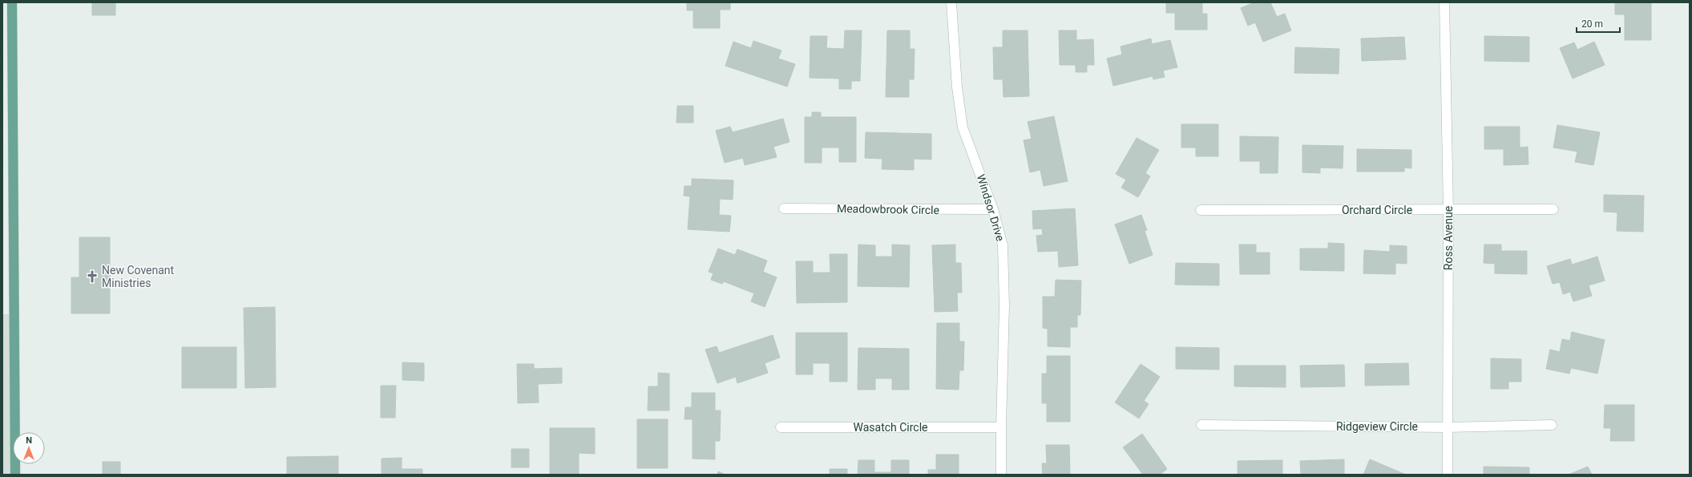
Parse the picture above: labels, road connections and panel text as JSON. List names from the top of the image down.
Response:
{
  "streets": {
    "street": [
      "Windsor Drive",
      "Meadowbrook Circle",
      "Orchard Circle",
      "Ross Avenue",
      "Ridgeview Circle",
      "Wasatch Circle"
    ]
  },
  "crossings": [
    ["Windsor Drive", "Meadowbrook Circle"],
    ["Windsor Drive", "Wasatch Circle"],
    ["Orchard Circle", "Ross Avenue"],
    ["Ross Avenue", "Ridgeview Circle"]
  ],
  "places": {
    "church": ["New Covenant Ministries"]
  },
  "scale_bar": "20 m",
  "north": "top"
}
